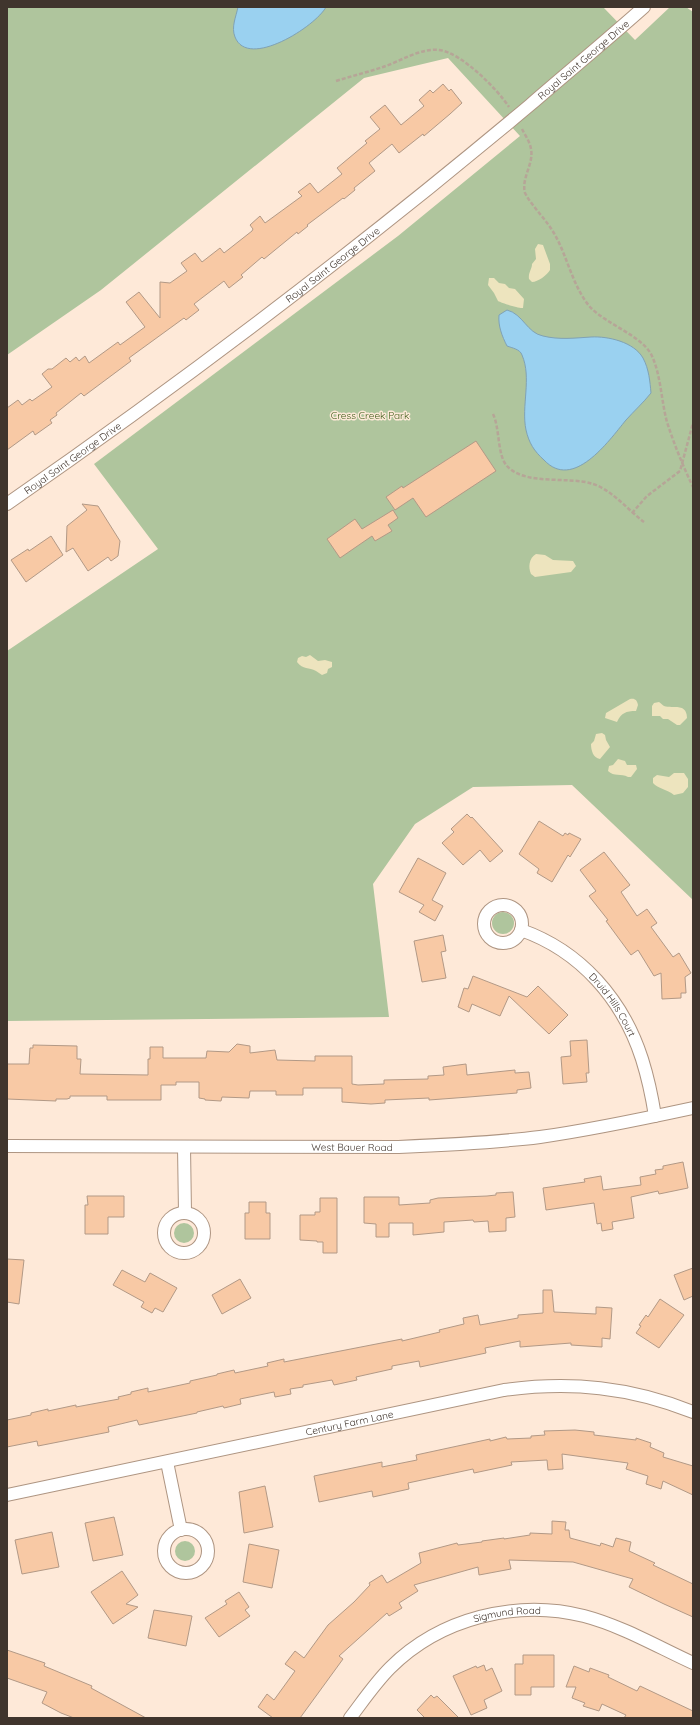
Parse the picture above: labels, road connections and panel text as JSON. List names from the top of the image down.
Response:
{
  "streets": {
    "street": [
      "Royal Saint George Drive",
      "Druid Hills Court",
      "West Bauer Road",
      "Century Farm Lane",
      "Sigmund Road"
    ]
  },
  "crossings": [
    ["Druid Hills Court", "West Bauer Road"]
  ],
  "parks": ["Cress Creek Park"]
}
